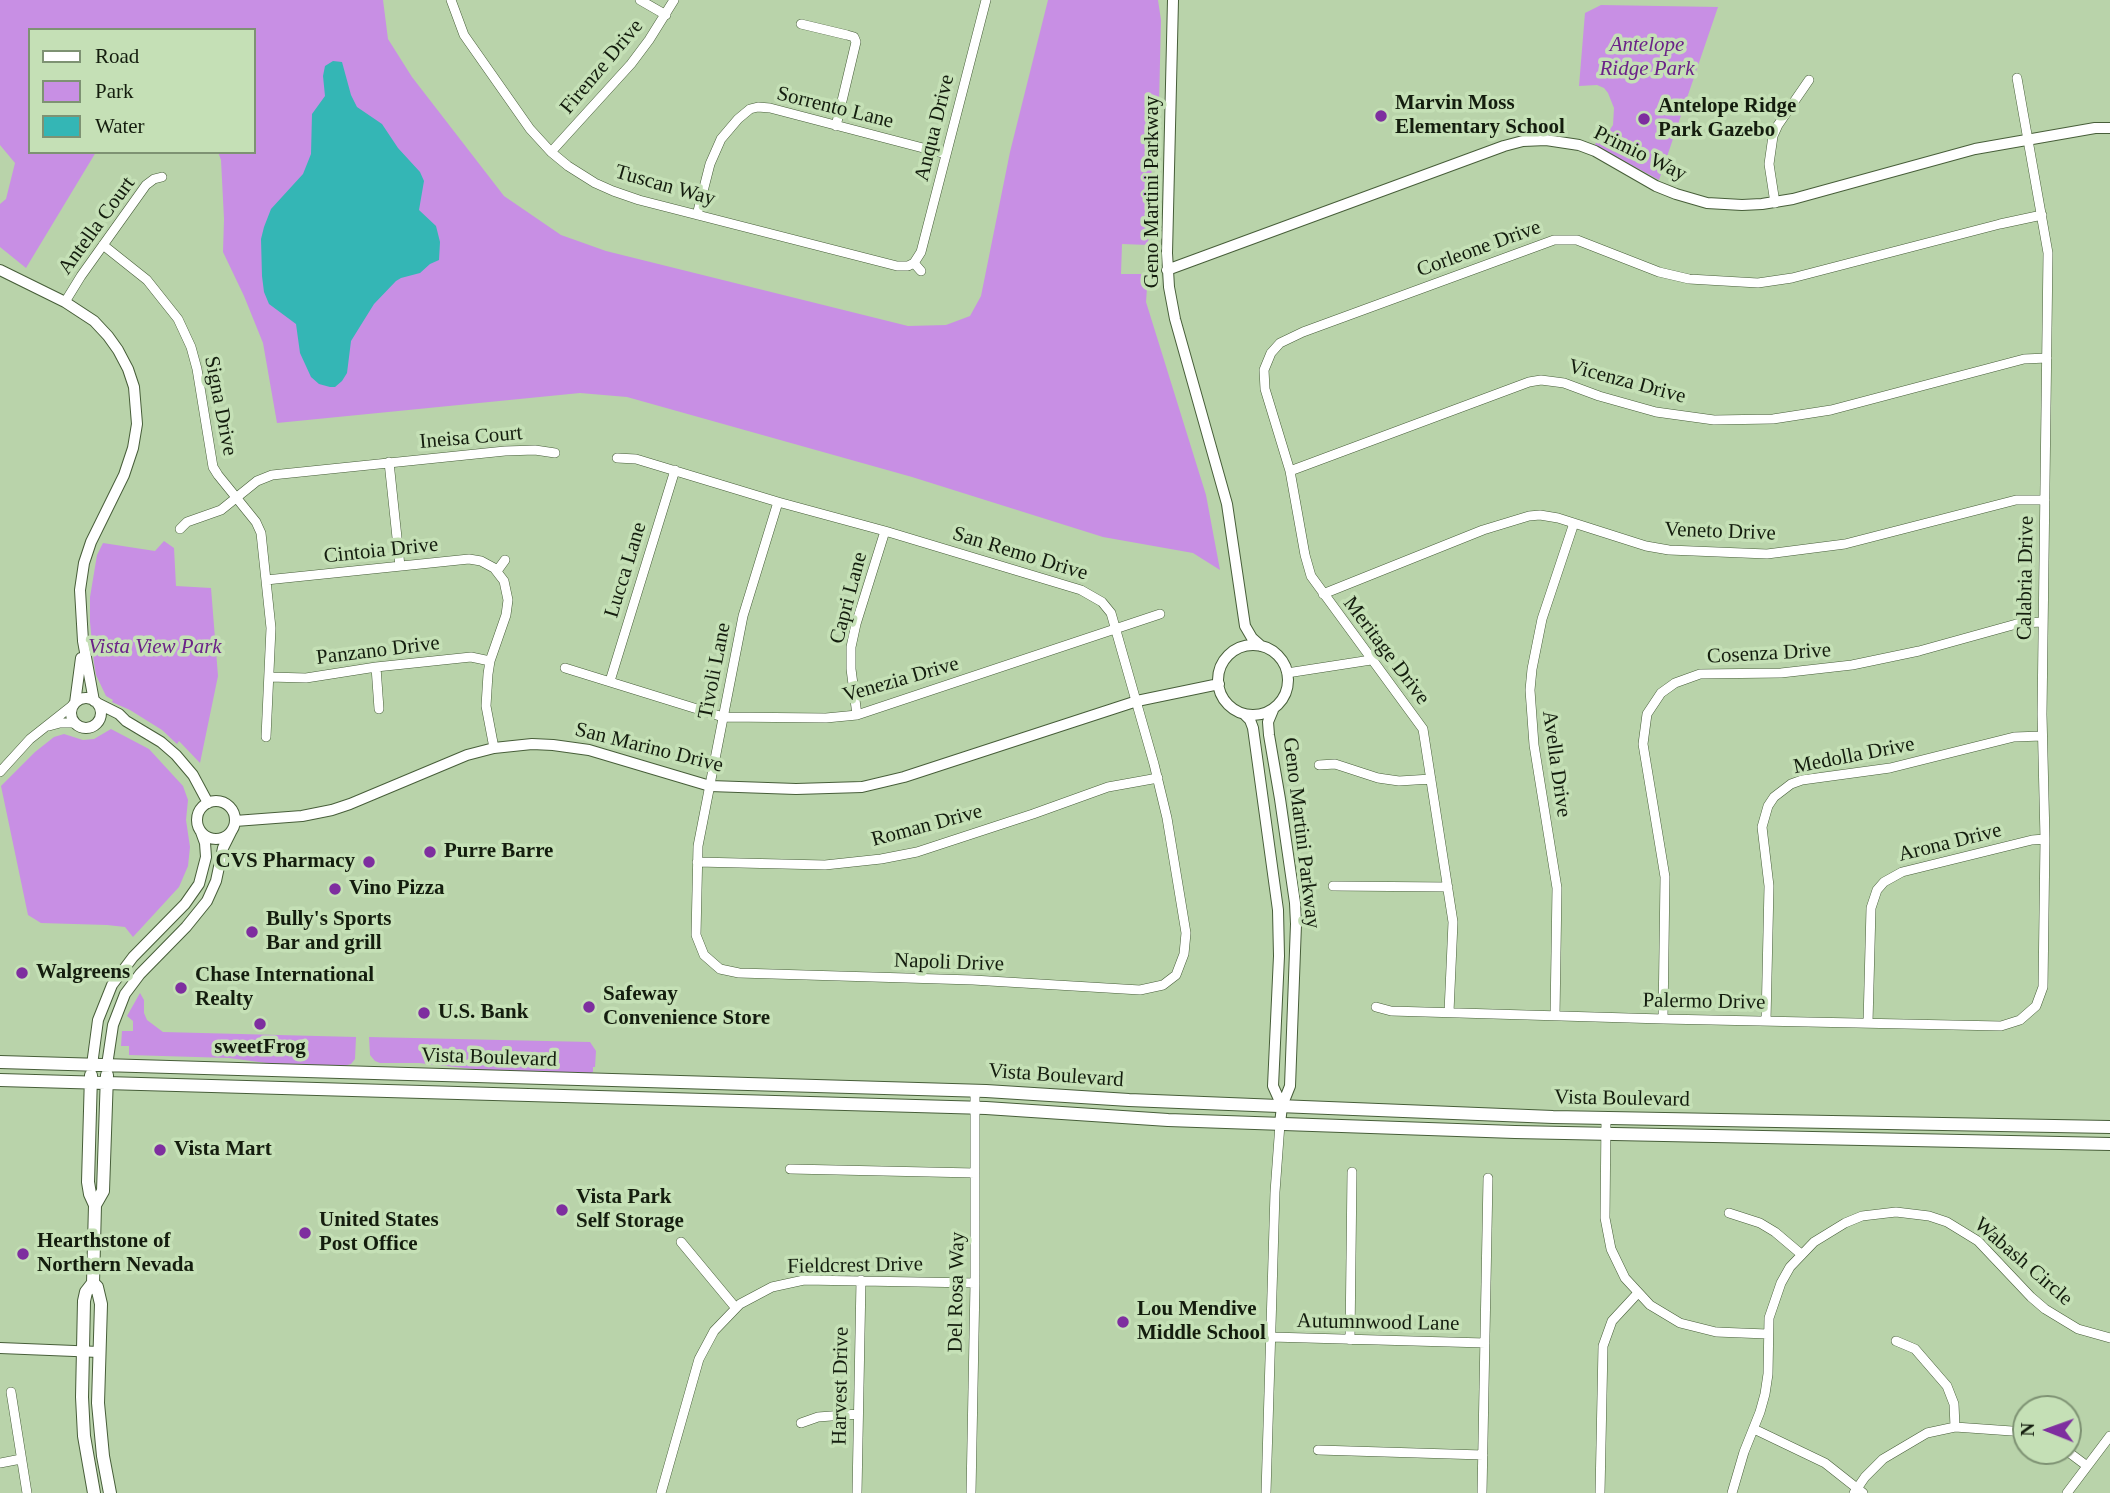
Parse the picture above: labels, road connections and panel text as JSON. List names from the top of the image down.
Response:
{
  "streets": {
    "main road": ["Vista Boulevard"],
    "street": [
      "Firenze Drive",
      "Sorrento Lane",
      "Anqua Drive",
      "Primio Way",
      "Tuscan Way",
      "Geno Martini Parkway",
      "Antella Court",
      "Corleone Drive",
      "Vicenza Drive",
      "Signa Drive",
      "Ineisa Court",
      "Veneto Drive",
      "Cintoia Drive",
      "San Remo Drive",
      "Lucca Lane",
      "Calabria Drive",
      "Capri Lane",
      "Panzano Drive",
      "Meritage Drive",
      "Cosenza Drive",
      "Tivoli Lane",
      "Venezia Drive",
      "San Marino Drive",
      "Medolla Drive",
      "Avella Drive",
      "Roman Drive",
      "Arona Drive",
      "Napoli Drive",
      "Palermo Drive",
      "Wabash Circle",
      "Fieldcrest Drive",
      "Del Rosa Way",
      "Autumnwood Lane",
      "Harvest Drive"
    ]
  },
  "crossings": [
    ["Firenze Drive", "Tuscan Way"],
    ["Sorrento Lane", "Anqua Drive"],
    ["Sorrento Lane", "Tuscan Way"],
    ["Anqua Drive", "Tuscan Way"],
    ["Primio Way", "Geno Martini Parkway"],
    ["Primio Way", "Calabria Drive"],
    ["Geno Martini Parkway", "San Marino Drive"],
    ["Geno Martini Parkway", "Vista Boulevard"],
    ["Antella Court", "Signa Drive"],
    ["Corleone Drive", "Calabria Drive"],
    ["Corleone Drive", "Meritage Drive"],
    ["Vicenza Drive", "Calabria Drive"],
    ["Vicenza Drive", "Meritage Drive"],
    ["Signa Drive", "Ineisa Court"],
    ["Signa Drive", "Cintoia Drive"],
    ["Signa Drive", "Panzano Drive"],
    ["Veneto Drive", "Calabria Drive"],
    ["Veneto Drive", "Meritage Drive"],
    ["Veneto Drive", "Avella Drive"],
    ["San Remo Drive", "Lucca Lane"],
    ["San Remo Drive", "Capri Lane"],
    ["San Remo Drive", "Tivoli Lane"],
    ["San Remo Drive", "Venezia Drive"],
    ["San Remo Drive", "San Marino Drive"],
    ["San Remo Drive", "Roman Drive"],
    ["San Remo Drive", "Napoli Drive"],
    ["Lucca Lane", "Venezia Drive"],
    ["Calabria Drive", "Cosenza Drive"],
    ["Calabria Drive", "Medolla Drive"],
    ["Calabria Drive", "Arona Drive"],
    ["Calabria Drive", "Palermo Drive"],
    ["Capri Lane", "Venezia Drive"],
    ["Meritage Drive", "Palermo Drive"],
    ["Cosenza Drive", "Palermo Drive"],
    ["Tivoli Lane", "Venezia Drive"],
    ["Tivoli Lane", "San Marino Drive"],
    ["Tivoli Lane", "Roman Drive"],
    ["Tivoli Lane", "Napoli Drive"],
    ["Medolla Drive", "Palermo Drive"],
    ["Avella Drive", "Palermo Drive"],
    ["Arona Drive", "Palermo Drive"],
    ["Vista Boulevard", "Del Rosa Way"],
    ["Fieldcrest Drive", "Del Rosa Way"],
    ["Fieldcrest Drive", "Harvest Drive"]
  ],
  "parks": ["Antelope Ridge Park", "Vista View Park"],
  "places": [
    "Marvin Moss Elementary School",
    "Antelope Ridge Park Gazebo",
    "Purre Barre",
    "CVS Pharmacy",
    "Vino Pizza",
    "Bully's Sports Bar and grill",
    "Walgreens",
    "Chase International Realty",
    "Safeway Convenience Store",
    "U.S. Bank",
    "sweetFrog",
    "Vista Mart",
    "Vista Park Self Storage",
    "United States Post Office",
    "Hearthstone of Northern Nevada",
    "Lou Mendive Middle School"
  ],
  "legend": ["Road", "Park", "Water"],
  "north": "left"
}
